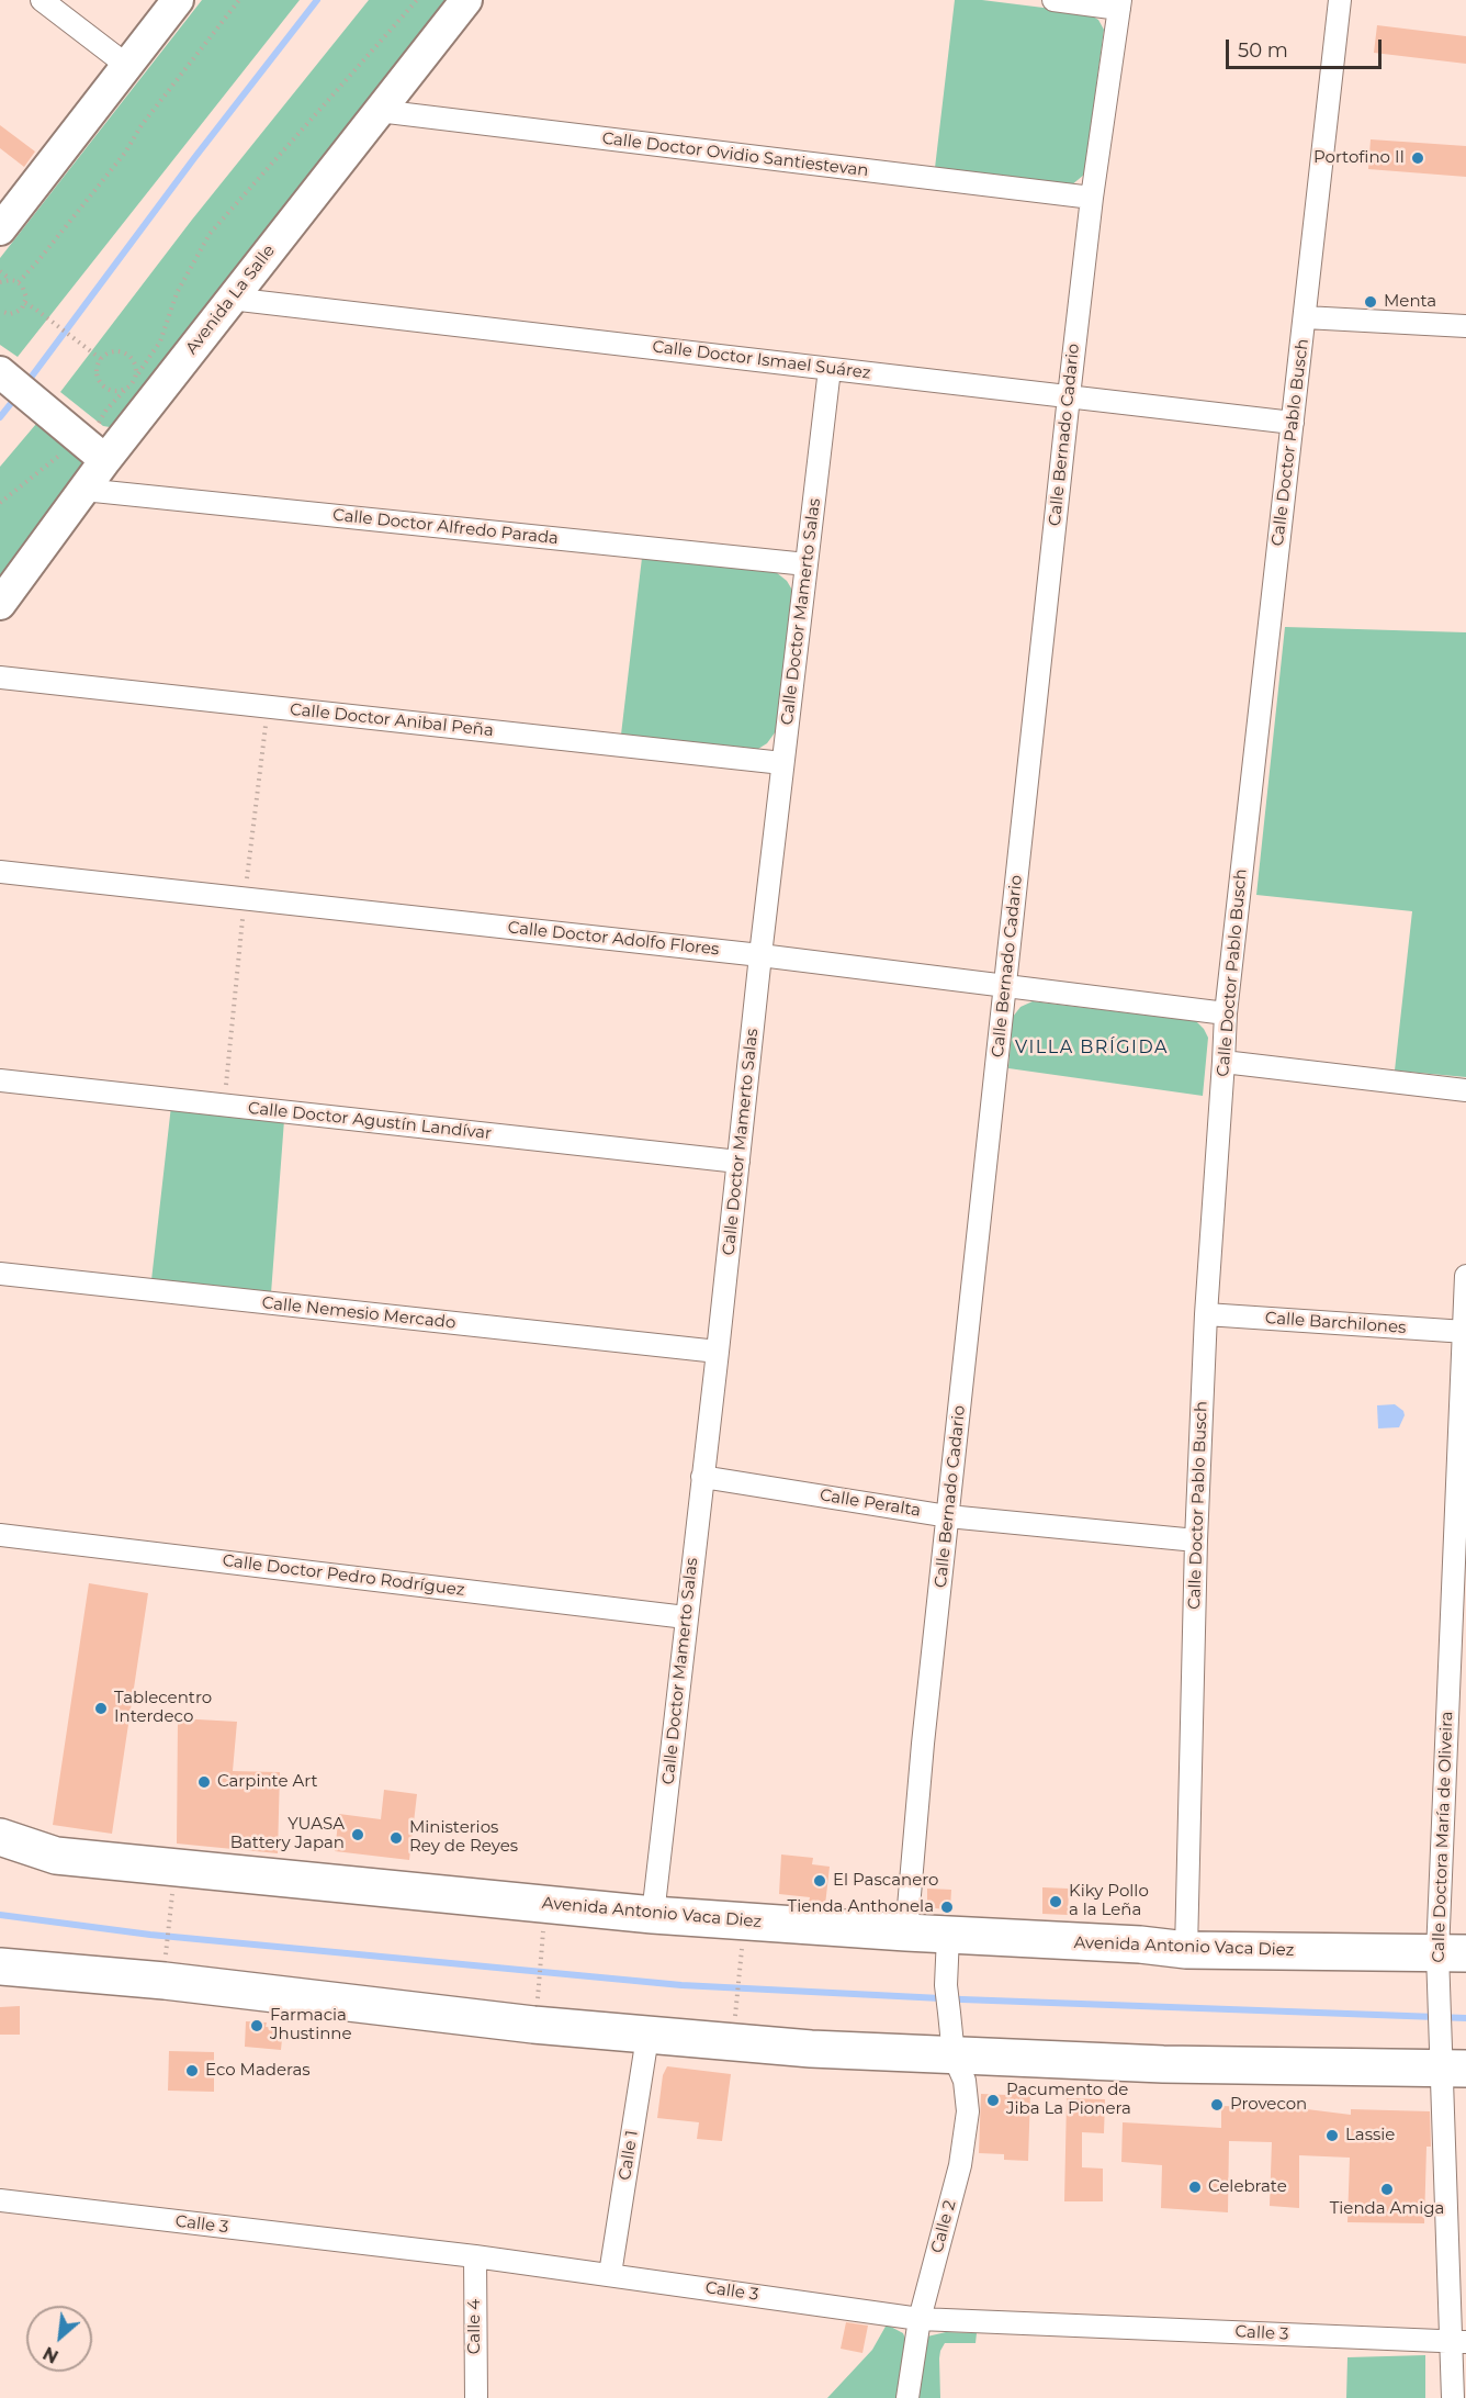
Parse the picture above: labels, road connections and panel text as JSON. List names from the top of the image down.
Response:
{
  "streets": {
    "highway": ["Avenida Antonio Vaca Diez"],
    "main road": ["Avenida La Salle"],
    "street": [
      "Calle Doctor Ovidio Santiestevan",
      "Calle Doctor Ismael Suárez",
      "Calle Bernado Cadario",
      "Calle Doctor Pablo Busch",
      "Calle Doctor Alfredo Parada",
      "Calle Doctor Mamerto Salas",
      "Calle Doctor Anibal Peña",
      "Calle Doctor Adolfo Flores",
      "Calle Doctor Agustín Landívar",
      "Calle Nemesio Mercado",
      "Calle Barchilones",
      "Calle Peralta",
      "Calle Doctor Pedro Rodríguez",
      "Calle Doctora María de Oliveira",
      "Calle 1",
      "Calle 3",
      "Calle 2",
      "Calle 4"
    ]
  },
  "crossings": [
    ["Calle Doctor Ovidio Santiestevan", "Avenida La Salle"],
    ["Calle Doctor Ovidio Santiestevan", "Calle Bernado Cadario"],
    ["Avenida La Salle", "Calle Doctor Ismael Suárez"],
    ["Avenida La Salle", "Calle Doctor Alfredo Parada"],
    ["Calle Doctor Ismael Suárez", "Calle Bernado Cadario"],
    ["Calle Doctor Ismael Suárez", "Calle Doctor Pablo Busch"],
    ["Calle Doctor Ismael Suárez", "Calle Doctor Mamerto Salas"],
    ["Calle Bernado Cadario", "Calle Doctor Adolfo Flores"],
    ["Calle Bernado Cadario", "Calle Peralta"],
    ["Calle Bernado Cadario", "Avenida Antonio Vaca Diez"],
    ["Calle Doctor Pablo Busch", "Calle Doctor Adolfo Flores"],
    ["Calle Doctor Pablo Busch", "Calle Barchilones"],
    ["Calle Doctor Pablo Busch", "Calle Peralta"],
    ["Calle Doctor Pablo Busch", "Avenida Antonio Vaca Diez"],
    ["Calle Doctor Alfredo Parada", "Calle Doctor Mamerto Salas"],
    ["Calle Doctor Mamerto Salas", "Calle Doctor Anibal Peña"],
    ["Calle Doctor Mamerto Salas", "Calle Doctor Adolfo Flores"],
    ["Calle Doctor Mamerto Salas", "Calle Doctor Agustín Landívar"],
    ["Calle Doctor Mamerto Salas", "Calle Nemesio Mercado"],
    ["Calle Doctor Mamerto Salas", "Calle Peralta"],
    ["Calle Doctor Mamerto Salas", "Calle Doctor Pedro Rodríguez"],
    ["Calle Doctor Mamerto Salas", "Avenida Antonio Vaca Diez"],
    ["Calle Barchilones", "Calle Doctora María de Oliveira"],
    ["Calle Doctora María de Oliveira", "Avenida Antonio Vaca Diez"],
    ["Calle Doctora María de Oliveira", "Calle 3"],
    ["Avenida Antonio Vaca Diez", "Calle 2"],
    ["Calle 1", "Calle 3"],
    ["Calle 3", "Calle 2"],
    ["Calle 3", "Calle 4"]
  ],
  "districts": ["VILLA BRÍGIDA"],
  "places": [
    "Portofino II",
    "Menta",
    "Tablecentro Interdeco",
    "Carpinte Art",
    "YUASA Battery Japan",
    "Ministerios Rey de Reyes",
    "El Pascanero",
    "Kiky Pollo a la Leña",
    "Tienda Anthonela",
    "Farmacia Jhustinne",
    "Eco Maderas",
    "Pacumento de Jiba La Pionera",
    "Provecon",
    "Lassie",
    "Celebrate",
    "Tienda Amiga"
  ],
  "scale_bar": "50 m",
  "north": "bottom left"
}
